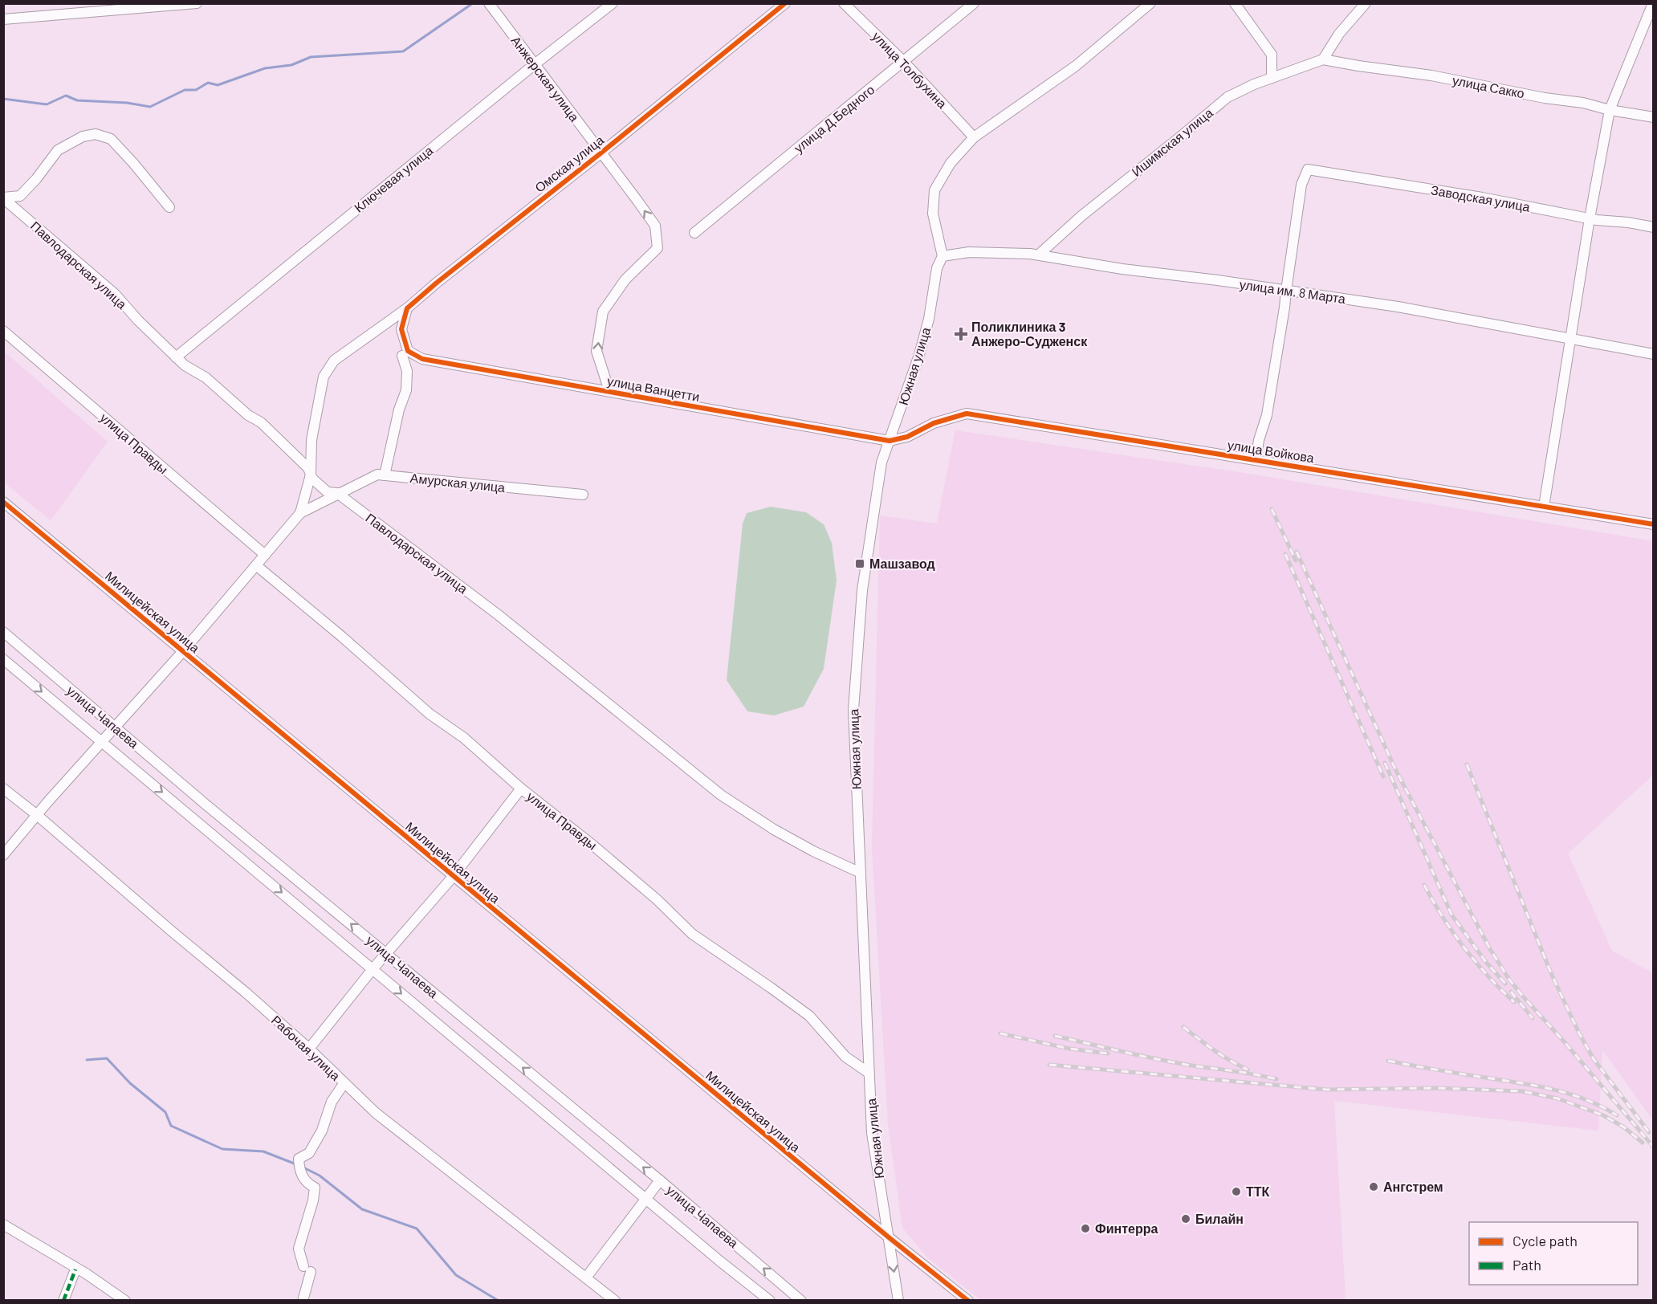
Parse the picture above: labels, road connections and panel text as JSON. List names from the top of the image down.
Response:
{
  "streets": {
    "street": [
      "улица Толбухина",
      "Анжерская улица",
      "улица Сакко",
      "улица Д.Бедного",
      "Ишимская улица",
      "Омская улица",
      "Ключевая улица",
      "Заводская улица",
      "Павлодарская улица",
      "улица им. 8 Марта",
      "Южная улица",
      "улица Ванцетти",
      "улица Правды",
      "улица Войкова",
      "Амурская улица",
      "Милицейская улица",
      "улица Чапаева",
      "Рабочая улица"
    ]
  },
  "crossings": [
    ["улица Толбухина", "улица Д.Бедного"],
    ["Анжерская улица", "Омская улица"],
    ["Анжерская улица", "Ключевая улица"],
    ["Анжерская улица", "улица Ванцетти"],
    ["улица Сакко", "Ишимская улица"],
    ["Ишимская улица", "улица им. 8 Марта"],
    ["Омская улица", "Павлодарская улица"],
    ["Омская улица", "улица Ванцетти"],
    ["Омская улица", "Амурская улица"],
    ["Ключевая улица", "Павлодарская улица"],
    ["Заводская улица", "улица им. 8 Марта"],
    ["Павлодарская улица", "Южная улица"],
    ["Павлодарская улица", "Амурская улица"],
    ["улица им. 8 Марта", "Южная улица"],
    ["Южная улица", "улица Ванцетти"],
    ["Южная улица", "улица Правды"],
    ["Южная улица", "улица Войкова"],
    ["Южная улица", "Милицейская улица"],
    ["улица Ванцетти", "улица Войкова"]
  ],
  "one_way": ["Анжерская улица"],
  "places": {
    "health": ["Поликлиника 3 Анжеро-Судженск"],
    "transit": ["Машзавод"],
    "other": [
      "Ангстрем",
      "ТТК",
      "Билайн",
      "Финтерра"
    ]
  },
  "legend": ["Cycle path", "Path"]
}
